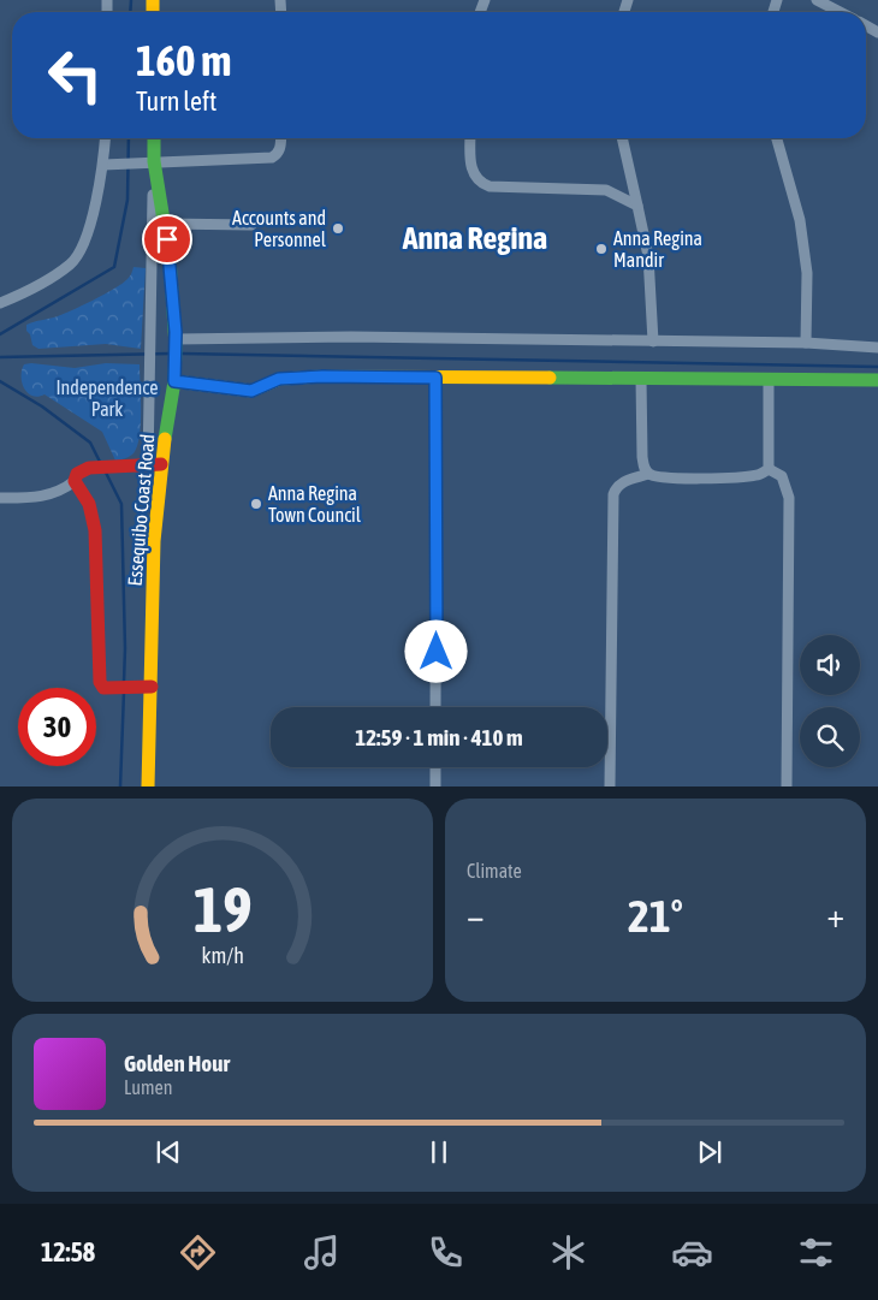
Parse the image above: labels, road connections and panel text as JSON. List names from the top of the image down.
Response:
{
  "streets": {
    "street": ["Essequibo Coast Road"]
  },
  "districts": ["Anna Regina"],
  "parks": ["Independence Park"],
  "places": ["Accounts and Personnel", "Anna Regina Mandir", "Anna Regina Town Council"],
  "page": {
    "turn": ["160 m", "Turn left"],
    "limit": "30",
    "trip": "12:59 · 1 min · 410 m",
    "tile": "Climate",
    "heat": ["−", "21°", "+"],
    "song": ["Golden Hour", "Lumen"],
    "tabs": "12:58",
    "gauge": ["19", "km/h"]
  }
}
